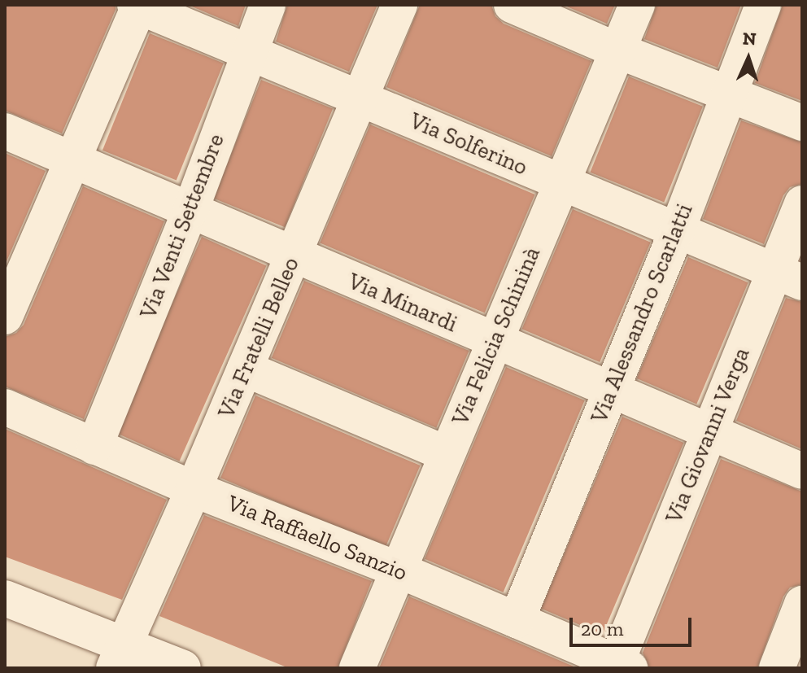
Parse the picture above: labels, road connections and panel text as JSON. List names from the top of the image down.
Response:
{
  "streets": {
    "street": [
      "Via Solferino",
      "Via Venti Settembre",
      "Via Minardi",
      "Via Alessandro Scarlatti",
      "Via Felicia Schininà",
      "Via Fratelli Belleo",
      "Via Giovanni Verga",
      "Via Raffaello Sanzio"
    ]
  },
  "crossings": [
    ["Via Solferino", "Via Venti Settembre"],
    ["Via Solferino", "Via Alessandro Scarlatti"],
    ["Via Solferino", "Via Felicia Schininà"],
    ["Via Solferino", "Via Fratelli Belleo"],
    ["Via Solferino", "Via Giovanni Verga"],
    ["Via Venti Settembre", "Via Minardi"],
    ["Via Venti Settembre", "Via Raffaello Sanzio"],
    ["Via Minardi", "Via Alessandro Scarlatti"],
    ["Via Minardi", "Via Felicia Schininà"],
    ["Via Minardi", "Via Fratelli Belleo"],
    ["Via Minardi", "Via Giovanni Verga"],
    ["Via Alessandro Scarlatti", "Via Raffaello Sanzio"],
    ["Via Felicia Schininà", "Via Raffaello Sanzio"],
    ["Via Fratelli Belleo", "Via Raffaello Sanzio"],
    ["Via Giovanni Verga", "Via Raffaello Sanzio"]
  ],
  "scale_bar": "20 m",
  "north": "top"
}
